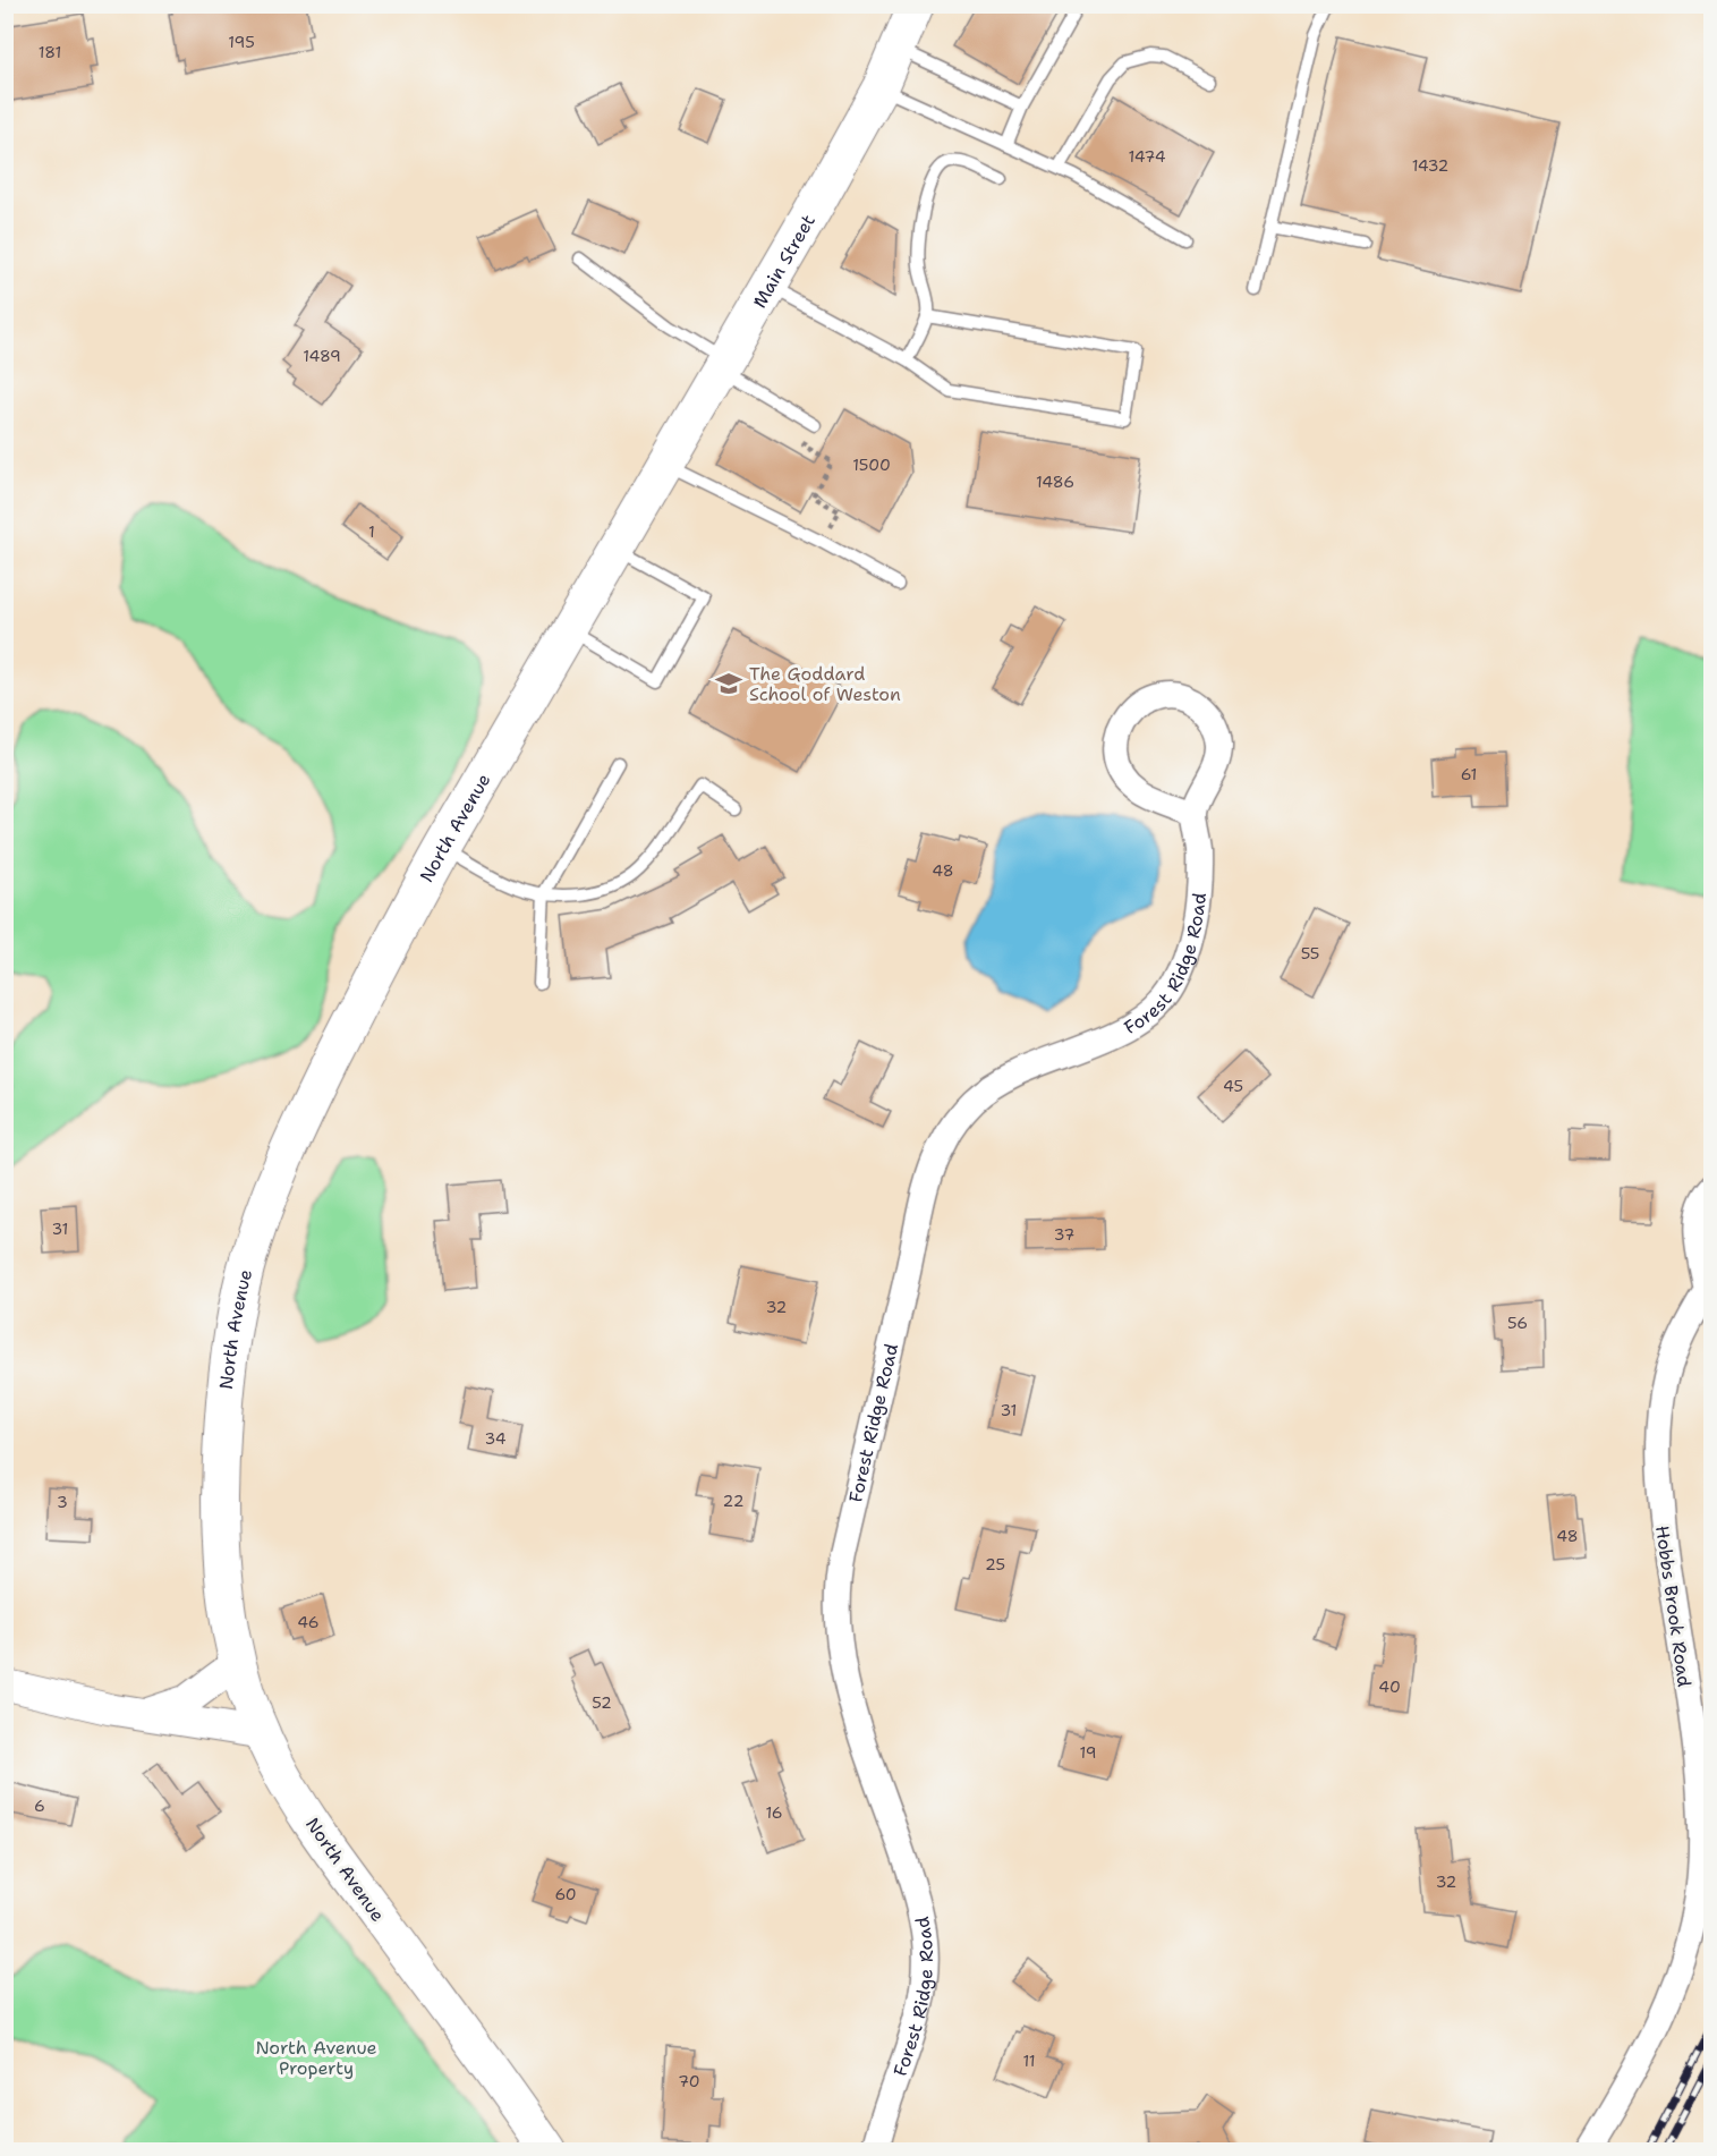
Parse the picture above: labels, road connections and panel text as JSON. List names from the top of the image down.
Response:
{
  "streets": {
    "main road": ["Main Street", "North Avenue"],
    "street": ["Forest Ridge Road", "Hobbs Brook Road"]
  },
  "crossings": [
    ["Main Street", "North Avenue"]
  ],
  "parks": ["North Avenue Property"],
  "places": {
    "school or university": ["The Goddard School of Weston"]
  },
  "house_numbers": [
    "195",
    "181",
    "1474",
    "1432",
    "1489",
    "1500",
    "1486",
    "1",
    "61",
    "48",
    "55",
    "45",
    "31",
    "37",
    "32",
    "56",
    "31",
    "34",
    "22",
    "3",
    "48",
    "25",
    "46",
    "40",
    "52",
    "19",
    "6",
    "16",
    "32",
    "60",
    "11",
    "70"
  ]
}
